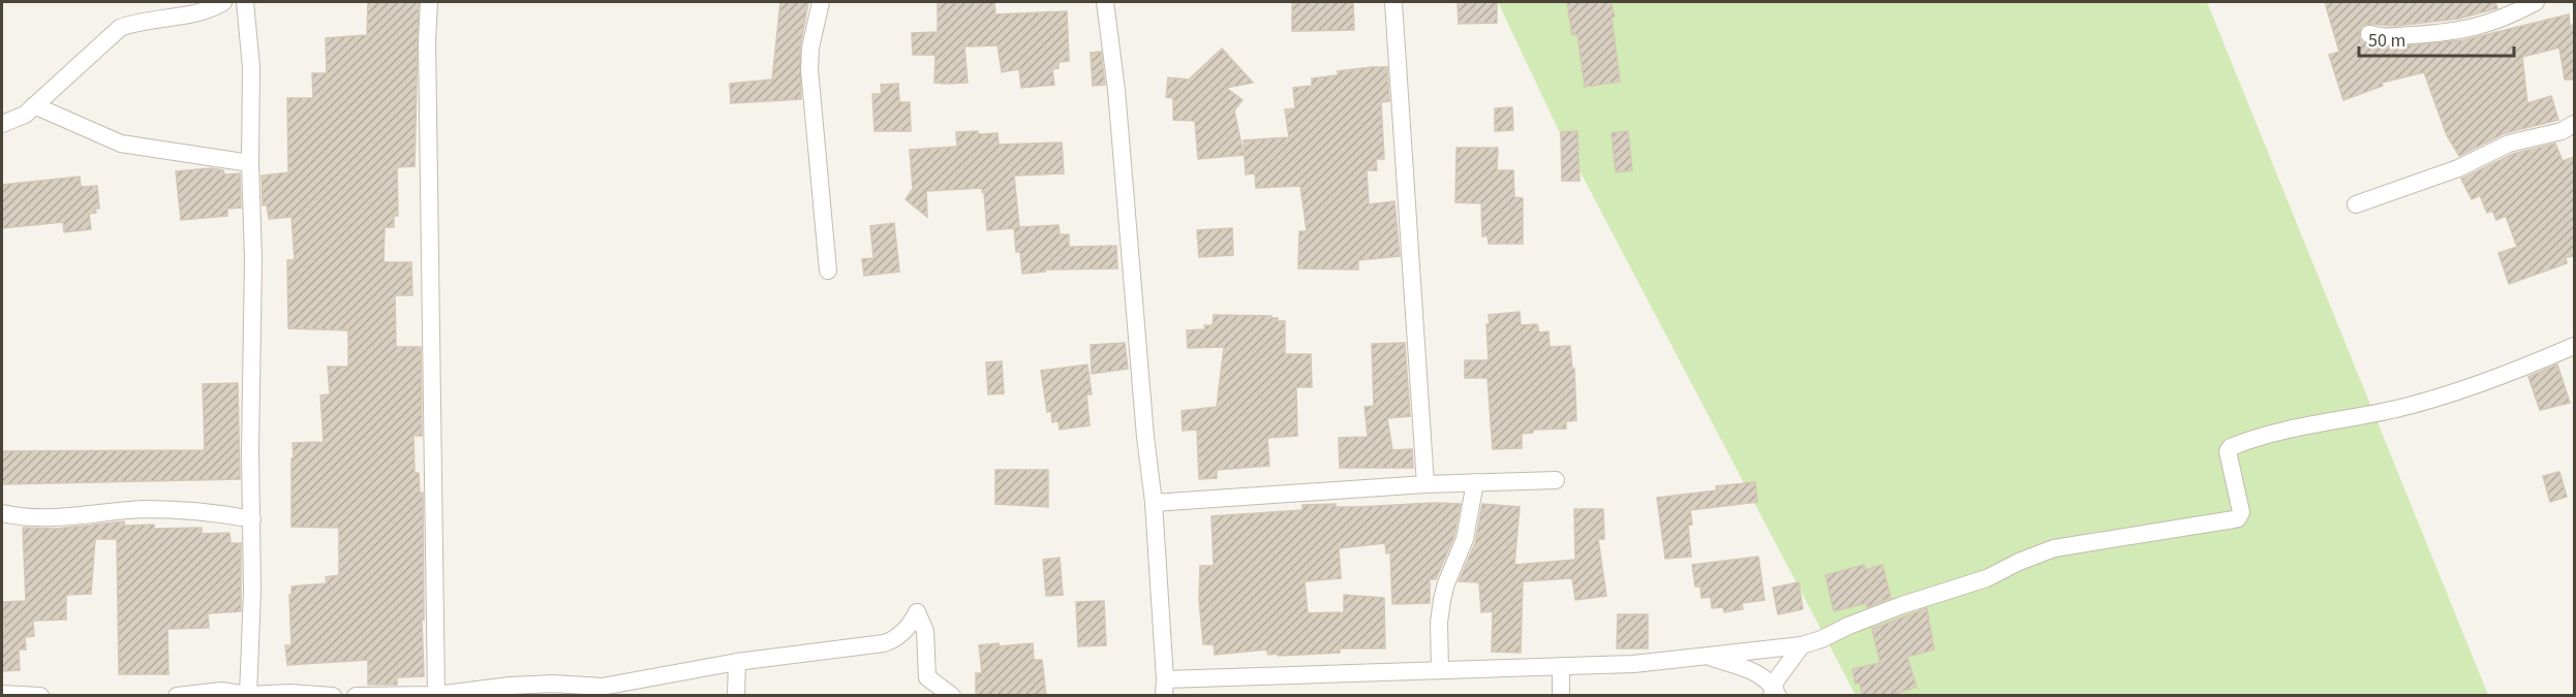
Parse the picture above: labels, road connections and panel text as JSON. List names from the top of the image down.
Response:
{
  "scale_bar": "50 m"
}
